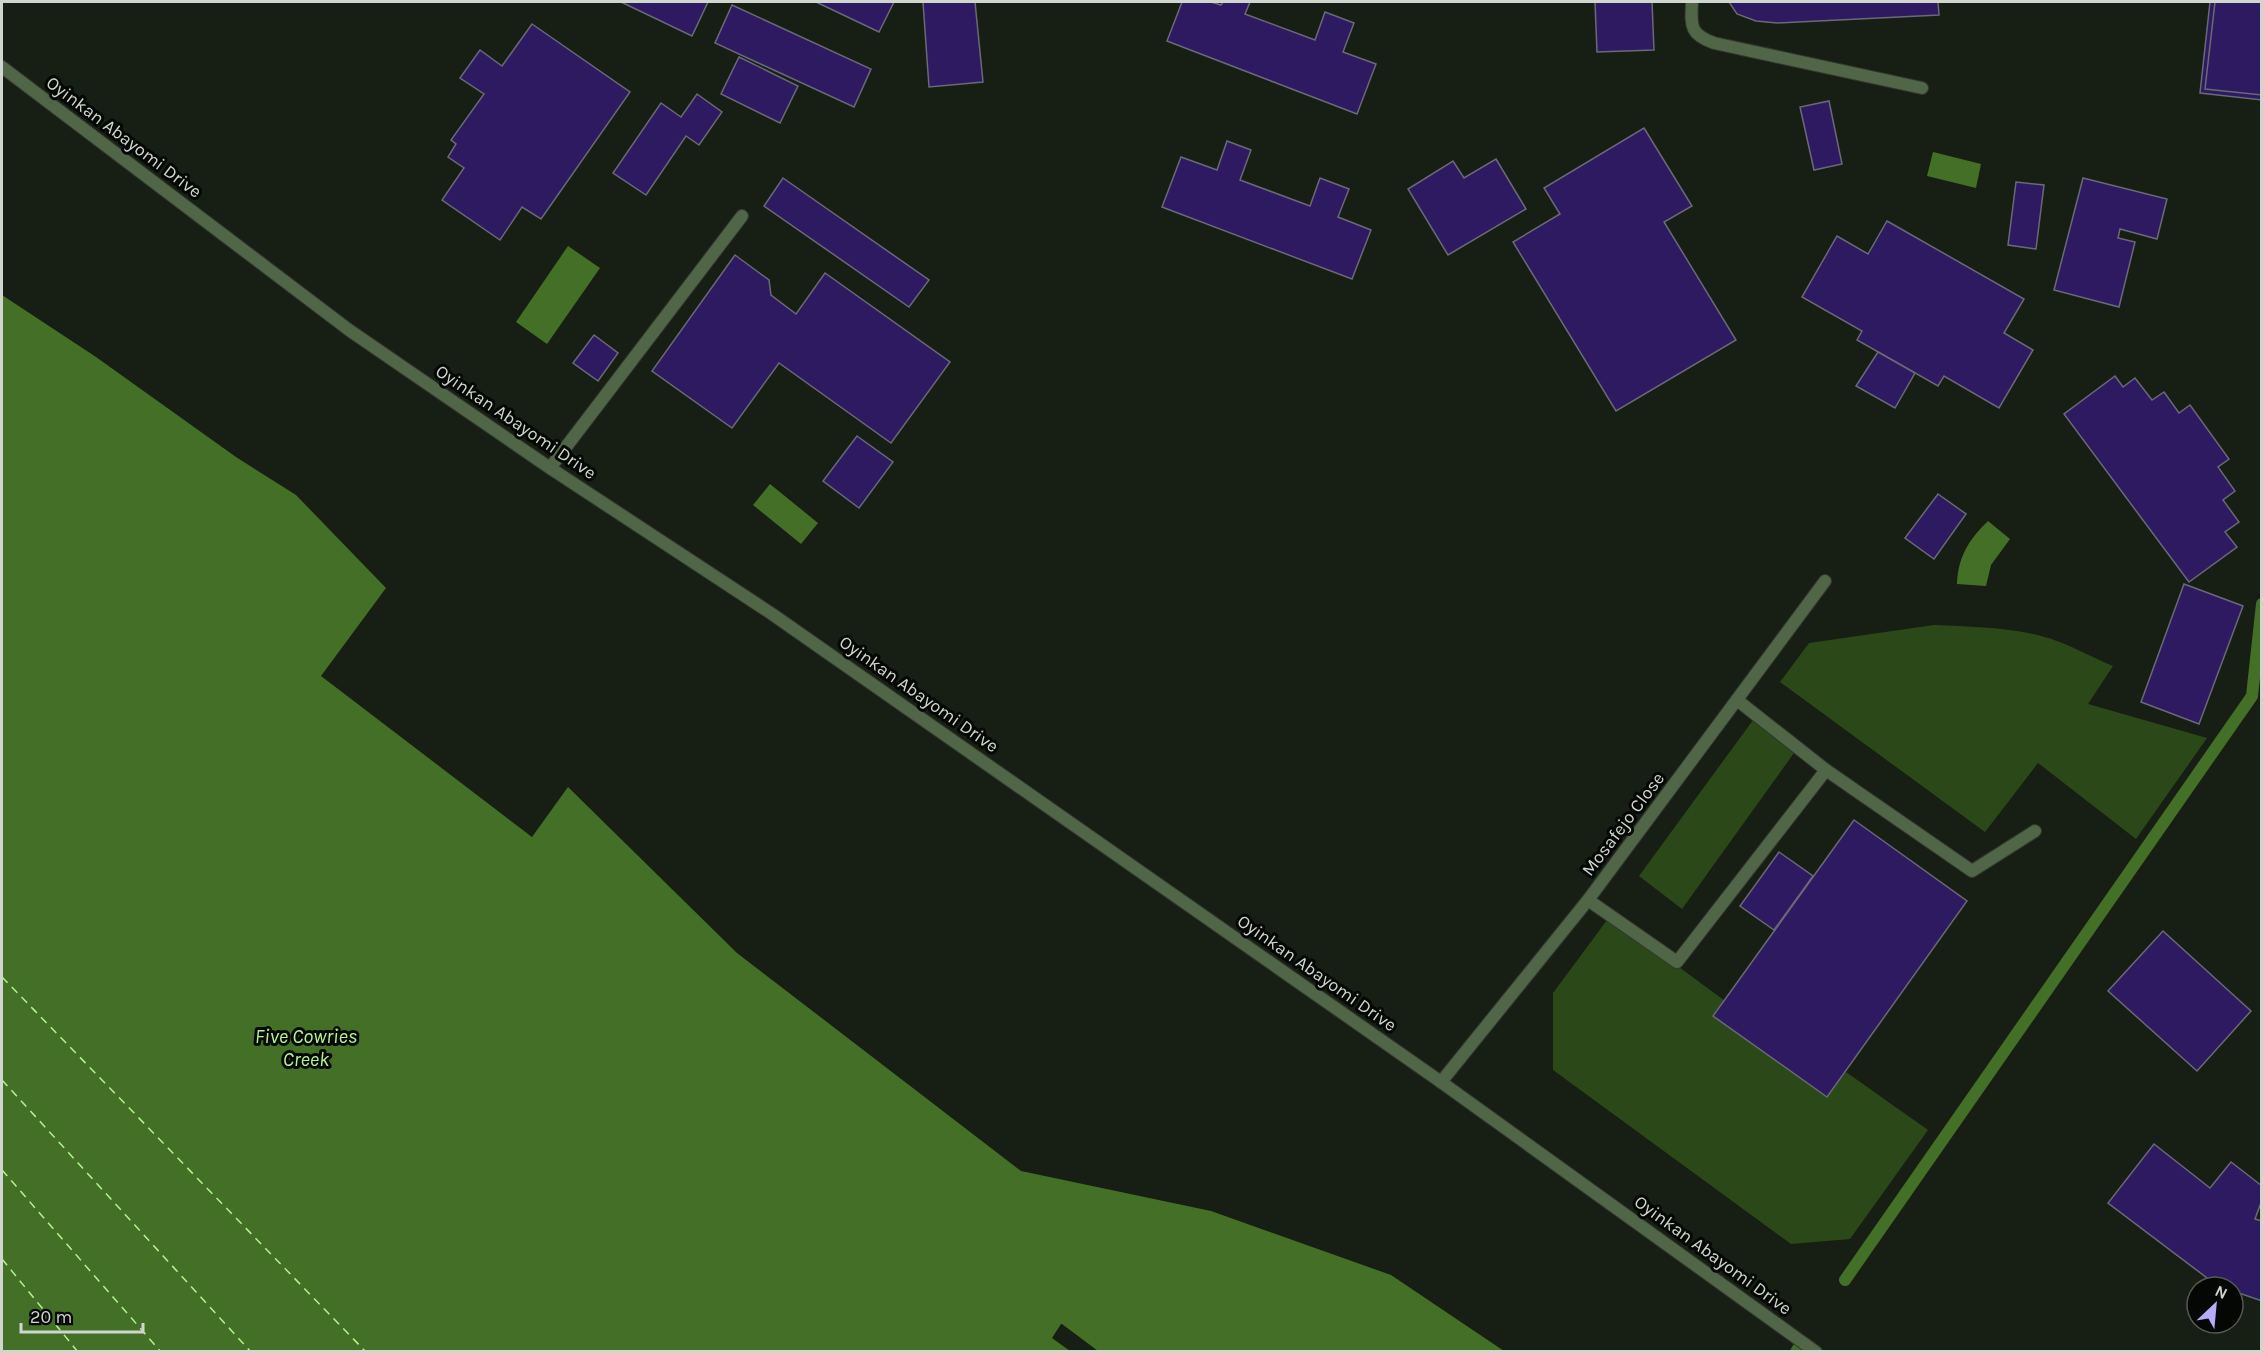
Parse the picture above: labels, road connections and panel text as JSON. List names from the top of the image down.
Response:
{
  "streets": {
    "street": ["Oyinkan Abayomi Drive", "Mosafejo Close"]
  },
  "crossings": [
    ["Oyinkan Abayomi Drive", "Mosafejo Close"]
  ],
  "water": ["Five Cowries Creek"],
  "scale_bar": "20 m",
  "north": "top right"
}
